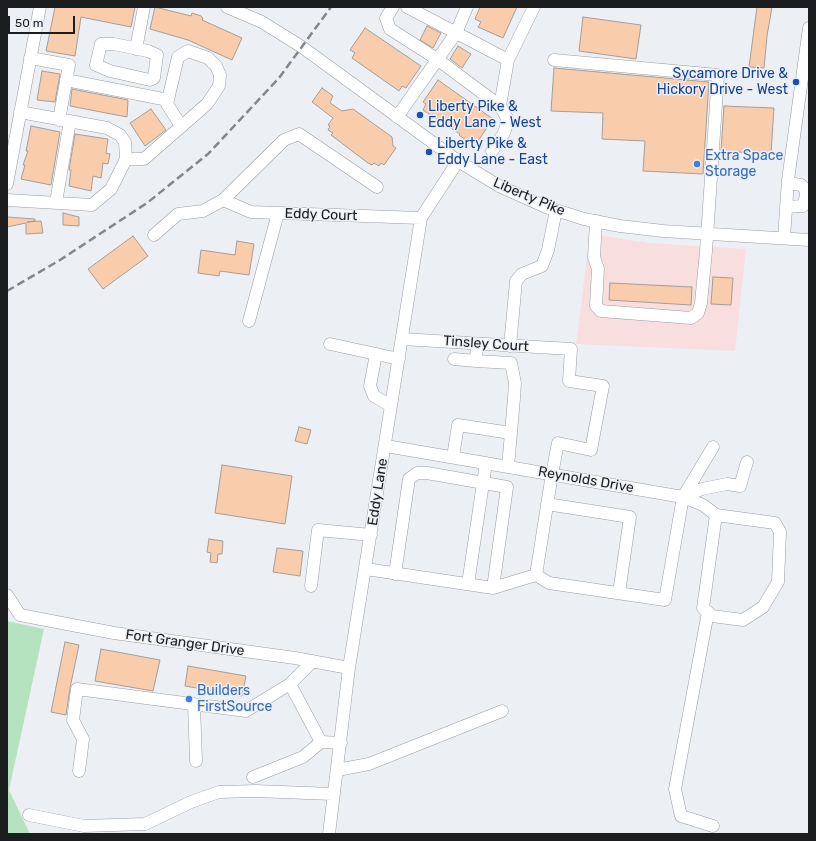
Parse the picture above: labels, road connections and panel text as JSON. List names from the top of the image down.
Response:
{
  "streets": {
    "street": [
      "Liberty Pike",
      "Eddy Court",
      "Tinsley Court",
      "Reynolds Drive",
      "Eddy Lane",
      "Fort Granger Drive"
    ]
  },
  "crossings": [
    ["Liberty Pike", "Eddy Lane"],
    ["Eddy Court", "Eddy Lane"],
    ["Tinsley Court", "Reynolds Drive"],
    ["Tinsley Court", "Eddy Lane"],
    ["Reynolds Drive", "Eddy Lane"],
    ["Eddy Lane", "Fort Granger Drive"]
  ],
  "places": [
    "Sycamore Drive & Hickory Drive - West",
    "Liberty Pike & Eddy Lane - West",
    "Liberty Pike & Eddy Lane - East",
    "Extra Space Storage",
    "Builders FirstSource"
  ],
  "scale_bar": "50 m"
}
